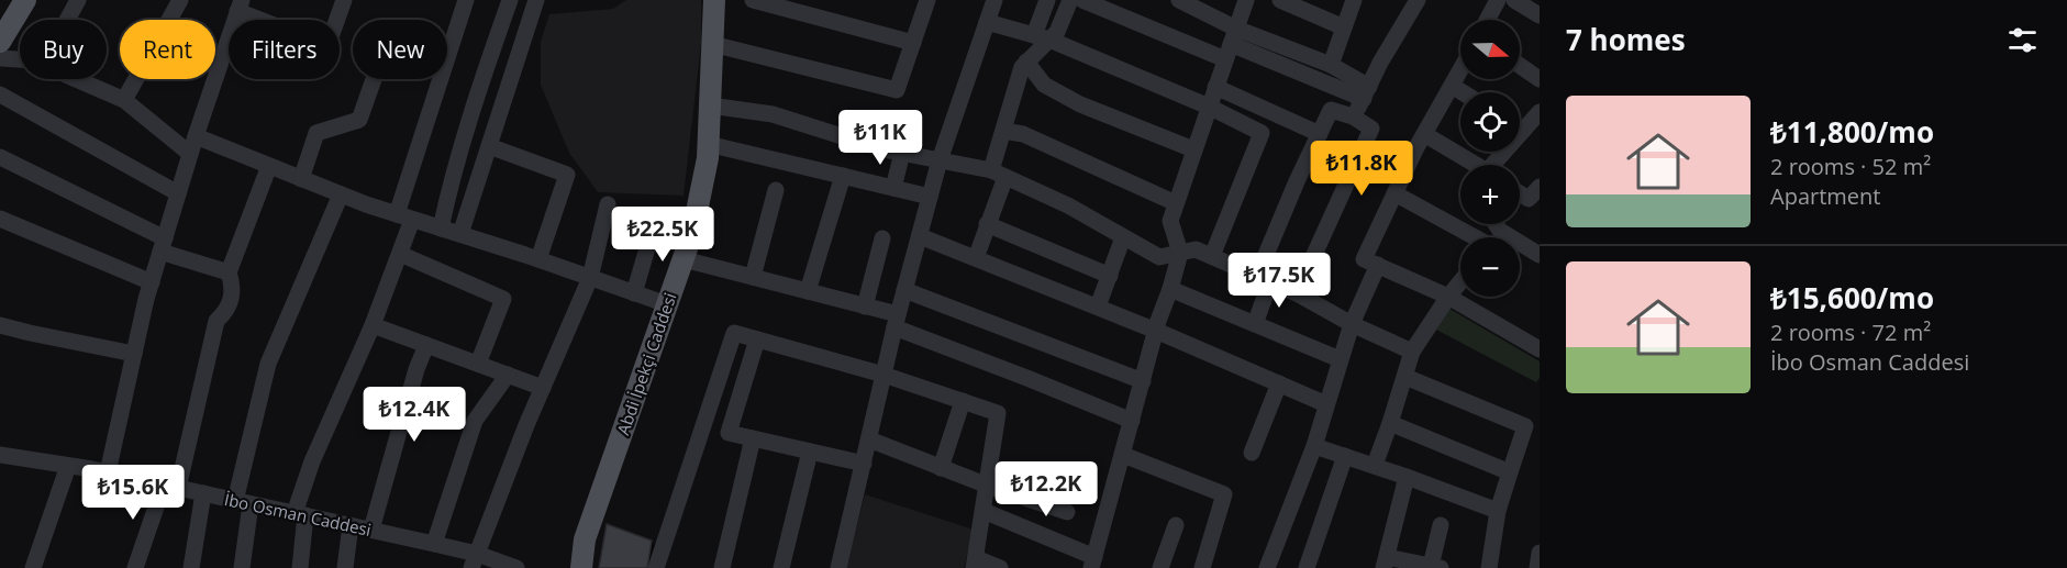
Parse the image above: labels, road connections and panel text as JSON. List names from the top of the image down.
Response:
{
  "streets": {
    "main road": ["Abdi İpekçi Caddesi"],
    "street": ["İbo Osman Caddesi"]
  },
  "north": "right",
  "page": {
    "heading": "7 homes",
    "map_buttons": ["+", "−"],
    "chip": [
      "Buy",
      "Rent",
      "Filters",
      "New"
    ],
    "list": [
      {
        "name": "₺11,800/mo",
        "note": "2 rooms · 52 m² · Apartment"
      },
      {
        "name": "₺15,600/mo",
        "note": "2 rooms · 72 m² · İbo Osman Caddesi"
      }
    ],
    "price": [
      "₺11K",
      "₺11.8K",
      "₺22.5K",
      "₺17.5K",
      "₺12.4K",
      "₺12.2K",
      "₺15.6K"
    ]
  }
}
